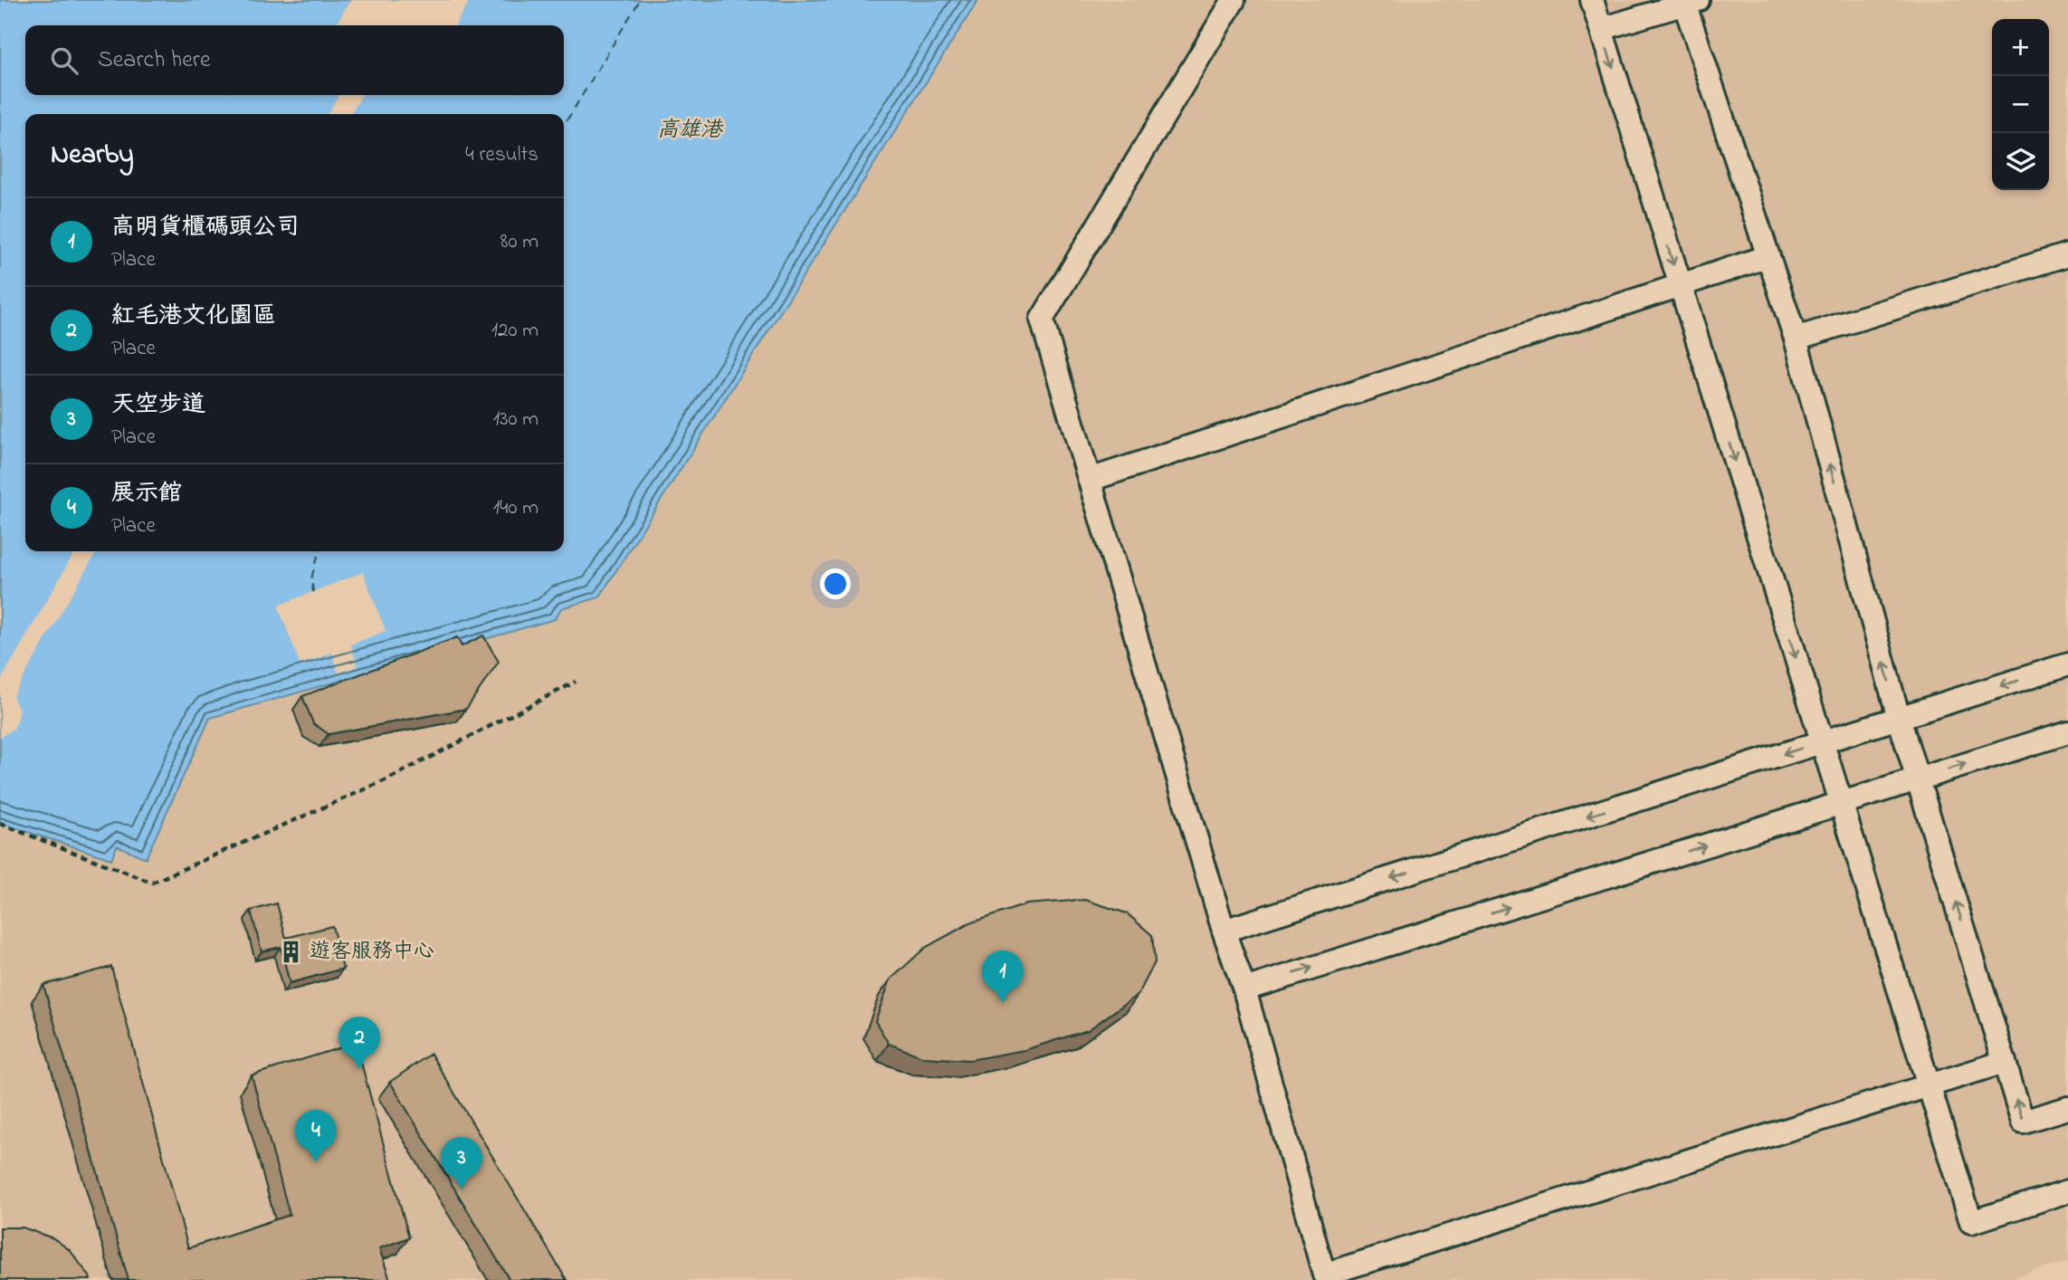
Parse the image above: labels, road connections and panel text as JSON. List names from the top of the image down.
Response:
{
  "water": ["高雄港"],
  "places": {
    "building": ["遊客服務中心"]
  },
  "page": {
    "map_buttons": ["+", "−"],
    "search": "Search here",
    "heading": ["Nearby", "4 results"],
    "list": [
      {
        "mark": "1",
        "name": "高明貨櫃碼頭公司",
        "note": "Place",
        "value": "80 m"
      },
      {
        "mark": "2",
        "name": "紅毛港文化園區",
        "note": "Place",
        "value": "120 m"
      },
      {
        "mark": "3",
        "name": "天空步道",
        "note": "Place",
        "value": "130 m"
      },
      {
        "mark": "4",
        "name": "展示館",
        "note": "Place",
        "value": "140 m"
      }
    ],
    "pins": [
      "1",
      "2",
      "4",
      "3"
    ]
  }
}
